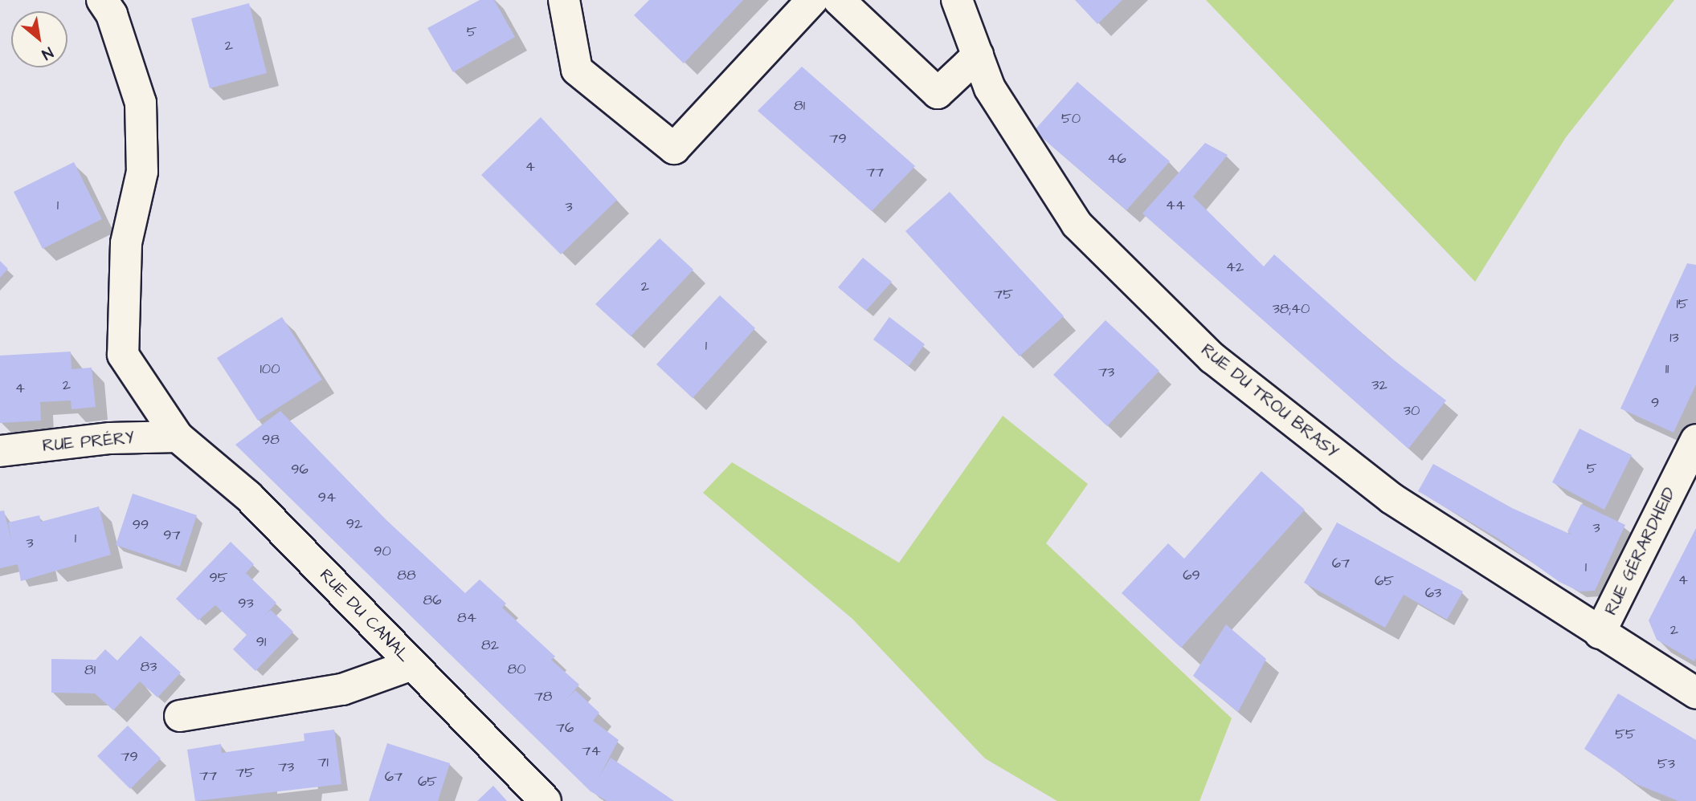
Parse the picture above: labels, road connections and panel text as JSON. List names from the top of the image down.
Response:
{
  "streets": {
    "street": [
      "RUE DU TROU BRASY",
      "RUE PRÉRY",
      "RUE GÉRARDHEID",
      "RUE DU CANAL"
    ]
  },
  "crossings": [
    ["RUE DU TROU BRASY", "RUE GÉRARDHEID"],
    ["RUE PRÉRY", "RUE DU CANAL"]
  ],
  "house_numbers": [
    "5",
    "2",
    "81",
    "50",
    "79",
    "46",
    "4",
    "77",
    "1",
    "44",
    "3",
    "42",
    "2",
    "75",
    "15",
    "38;40",
    "13",
    "1",
    "100",
    "11",
    "73",
    "2",
    "32",
    "4",
    "9",
    "30",
    "98",
    "5",
    "96",
    "94",
    "92",
    "99",
    "3",
    "97",
    "1",
    "3",
    "90",
    "67",
    "1",
    "88",
    "69",
    "95",
    "4",
    "65",
    "63",
    "86",
    "93",
    "84",
    "2",
    "91",
    "82",
    "83",
    "80",
    "81",
    "78",
    "76",
    "55",
    "74",
    "79",
    "71",
    "53",
    "73",
    "75",
    "77",
    "67",
    "65"
  ],
  "north": "bottom right"
}
